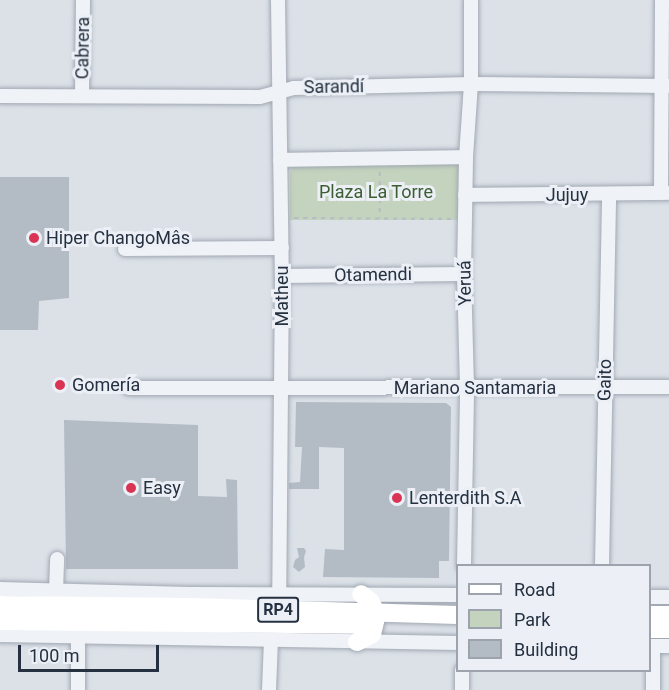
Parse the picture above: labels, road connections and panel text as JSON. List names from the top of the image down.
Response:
{
  "streets": {
    "main road": ["RP4"],
    "street": [
      "Cabrera",
      "Sarandí",
      "Jujuy",
      "Otamendi",
      "Yeruá",
      "Matheu",
      "Gaito",
      "Mariano Santamaria"
    ]
  },
  "crossings": [
    ["Cabrera", "Sarandí"],
    ["Sarandí", "Yeruá"],
    ["Sarandí", "Matheu"],
    ["Jujuy", "Yeruá"],
    ["Jujuy", "Gaito"],
    ["Otamendi", "Yeruá"],
    ["Otamendi", "Matheu"],
    ["Yeruá", "Mariano Santamaria"],
    ["Matheu", "Mariano Santamaria"],
    ["Gaito", "Mariano Santamaria"]
  ],
  "parks": ["Plaza La Torre"],
  "places": [
    "Hiper ChangoMâs",
    "Gomería",
    "Easy",
    "Lenterdith S.A"
  ],
  "legend": ["Road", "Park", "Building"],
  "scale_bar": "100 m"
}
